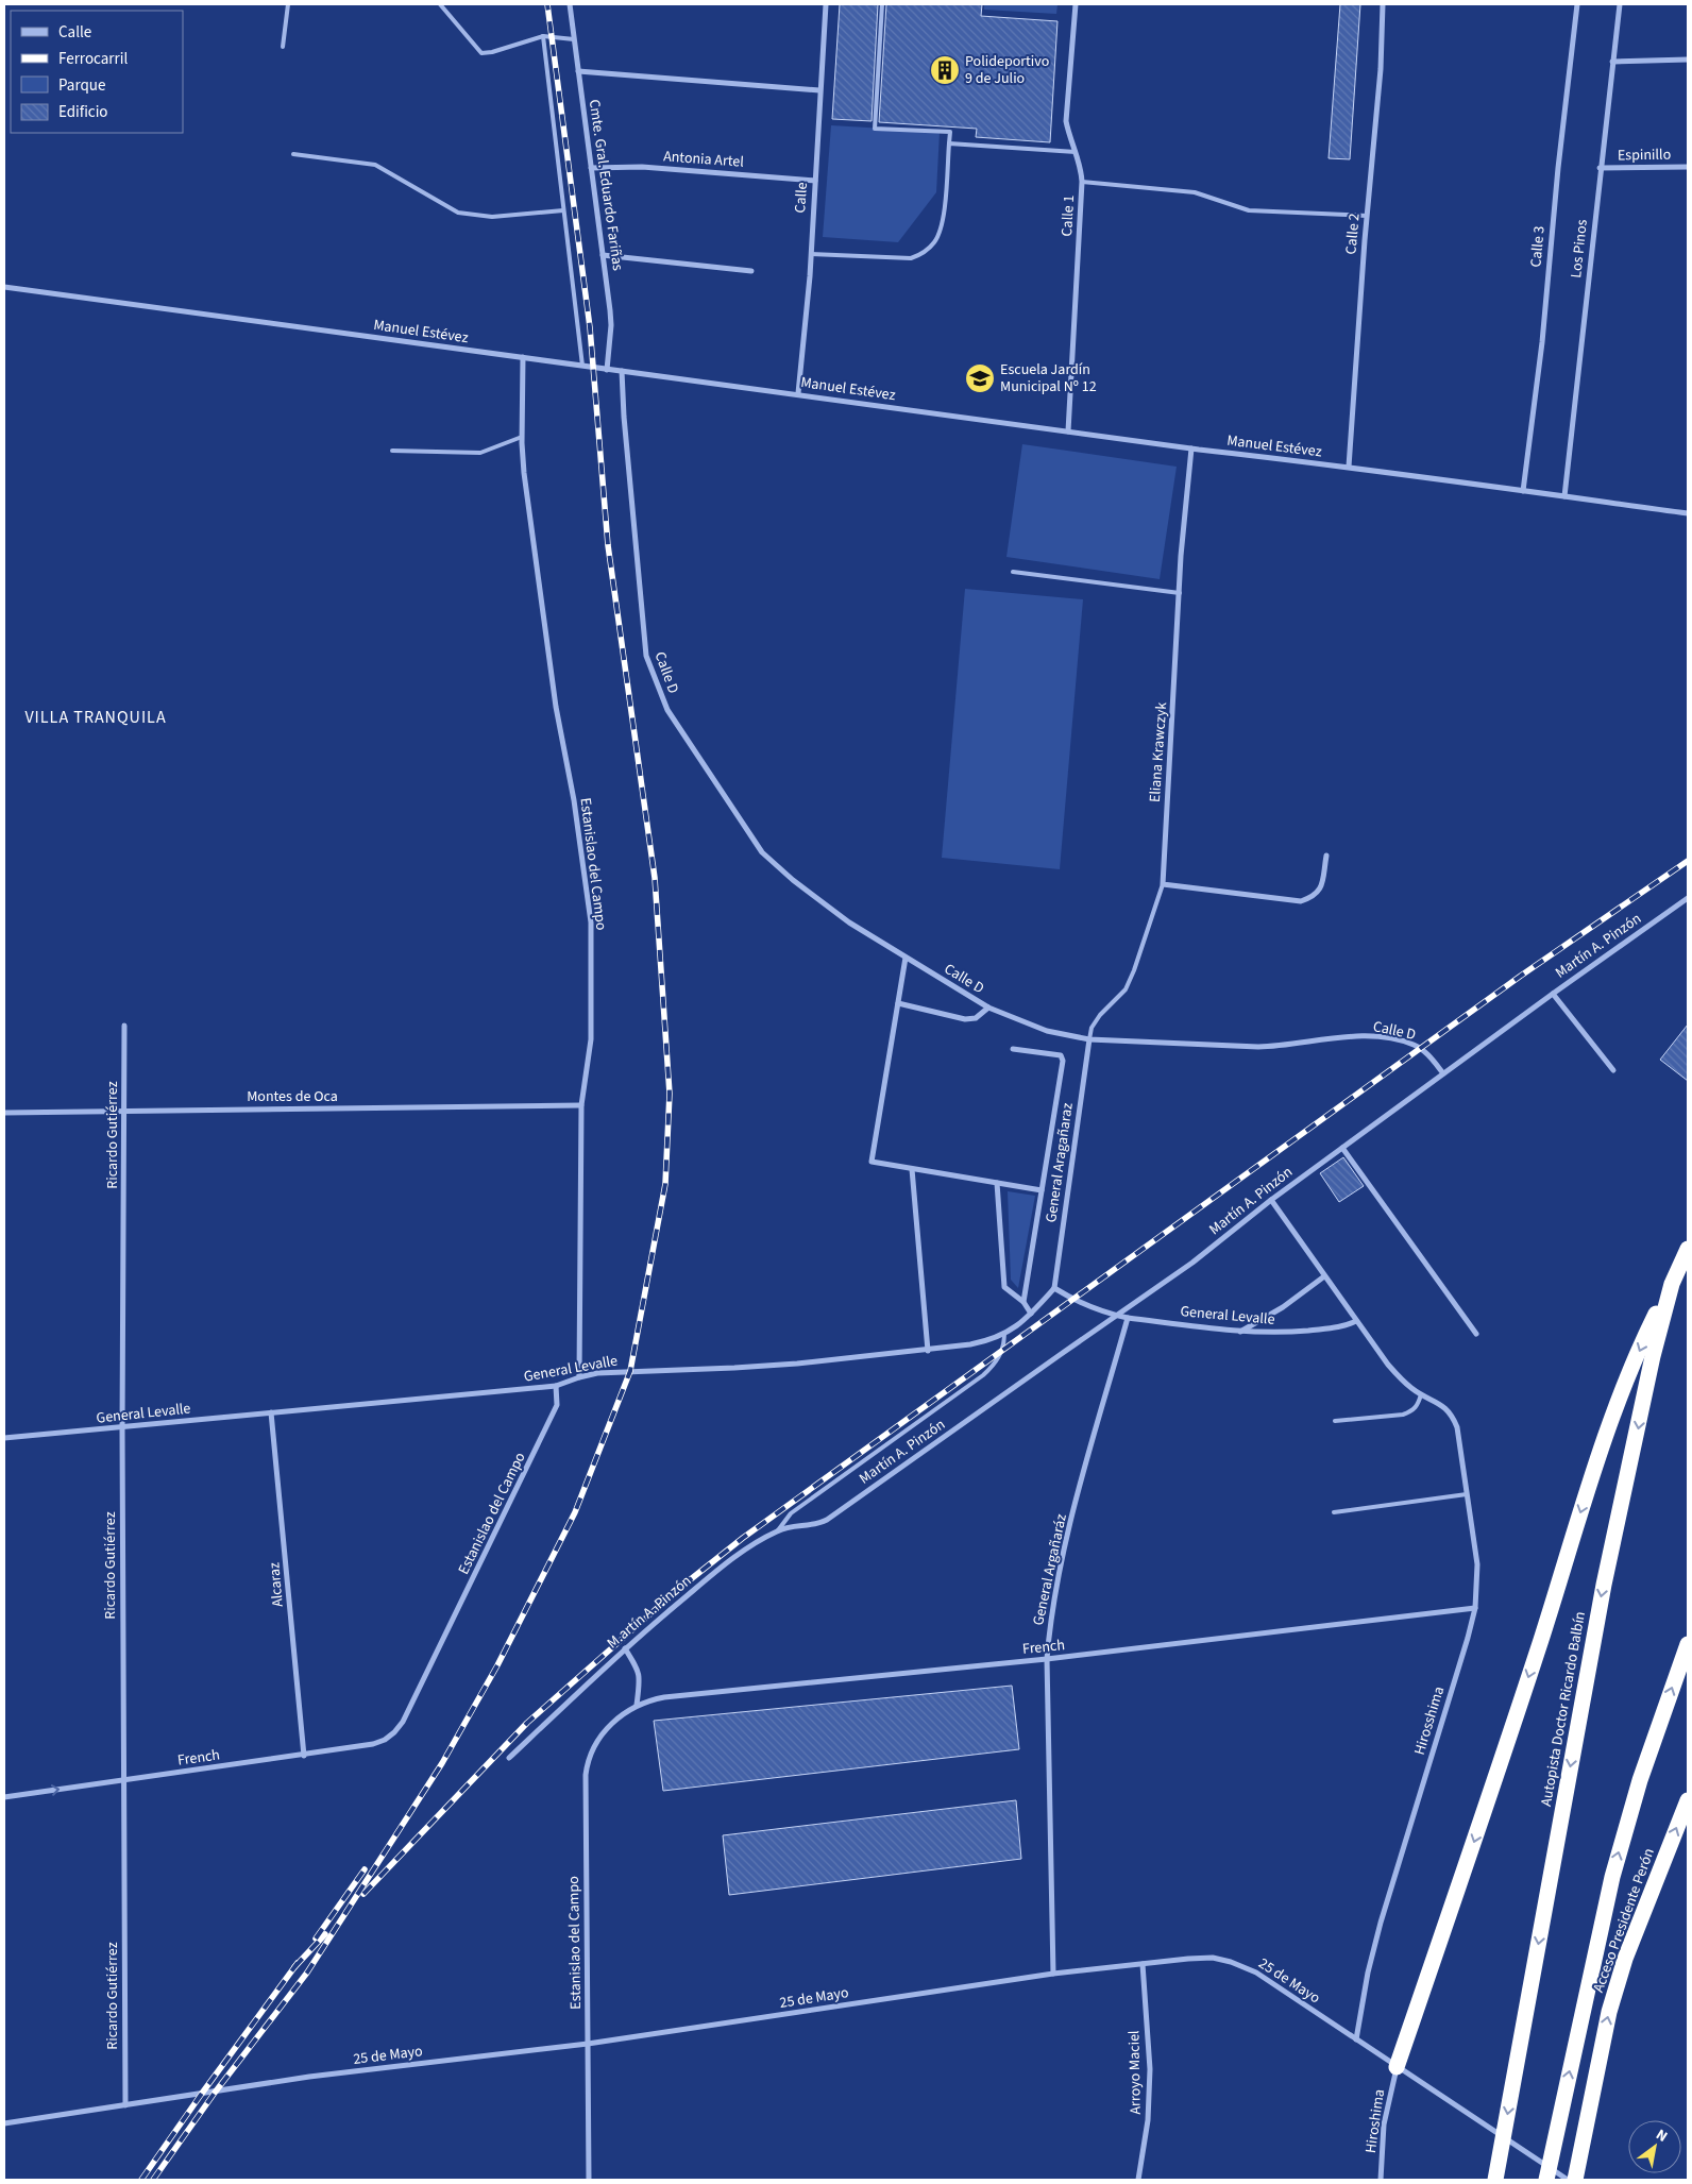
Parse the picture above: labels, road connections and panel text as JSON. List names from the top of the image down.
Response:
{
  "streets": {
    "highway": ["Autopista Doctor Ricardo Balbín", "Acceso Presidente Perón"],
    "street": [
      "Espinillo",
      "Antonia Artel",
      "Cmte. Gral. Eduardo Fariñas",
      "Calle",
      "Calle 1",
      "Calle 2",
      "Calle 3",
      "Los Pinos",
      "Manuel Estévez",
      "Calle D",
      "Eliana Krawczyk",
      "Estanislao del Campo",
      "Martín A. Pinzón",
      "Montes de Oca",
      "Ricardo Gutiérrez",
      "General Aragañaraz",
      "General Levalle",
      "General Argañaráz",
      "Alcaraz",
      "M.artín A. Pinzón",
      "French",
      "Hirosshima",
      "25 de Mayo",
      "Arroyo Maciel",
      "Hiroshima"
    ]
  },
  "crossings": [
    ["Espinillo", "Los Pinos"],
    ["Antonia Artel", "Cmte. Gral. Eduardo Fariñas"],
    ["Antonia Artel", "Calle"],
    ["Cmte. Gral. Eduardo Fariñas", "Manuel Estévez"],
    ["Calle", "Manuel Estévez"],
    ["Calle 1", "Manuel Estévez"],
    ["Calle 2", "Manuel Estévez"],
    ["Calle 3", "Manuel Estévez"],
    ["Los Pinos", "Manuel Estévez"],
    ["Manuel Estévez", "Calle D"],
    ["Manuel Estévez", "Eliana Krawczyk"],
    ["Manuel Estévez", "Estanislao del Campo"],
    ["Calle D", "Eliana Krawczyk"],
    ["Calle D", "Martín A. Pinzón"],
    ["Calle D", "General Aragañaraz"],
    ["Eliana Krawczyk", "General Aragañaraz"],
    ["Estanislao del Campo", "Montes de Oca"],
    ["Estanislao del Campo", "General Levalle"],
    ["Estanislao del Campo", "French"],
    ["Estanislao del Campo", "25 de Mayo"],
    ["Martín A. Pinzón", "M.artín A. Pinzón"],
    ["Montes de Oca", "Ricardo Gutiérrez"],
    ["Ricardo Gutiérrez", "General Levalle"],
    ["Ricardo Gutiérrez", "French"],
    ["Ricardo Gutiérrez", "25 de Mayo"],
    ["General Aragañaraz", "General Levalle"],
    ["General Levalle", "General Argañaráz"],
    ["General Levalle", "Alcaraz"],
    ["General Argañaráz", "French"],
    ["General Argañaráz", "25 de Mayo"],
    ["Alcaraz", "French"],
    ["French", "Hirosshima"],
    ["Hirosshima", "25 de Mayo"],
    ["25 de Mayo", "Arroyo Maciel"],
    ["25 de Mayo", "Hiroshima"]
  ],
  "districts": ["VILLA TRANQUILA"],
  "places": {
    "building": ["Polideportivo 9 de Julio"],
    "school or university": ["Escuela Jardín Municipal Nº 12"]
  },
  "legend": [
    "Calle",
    "Ferrocarril",
    "Parque",
    "Edificio"
  ],
  "north": "top right"
}
